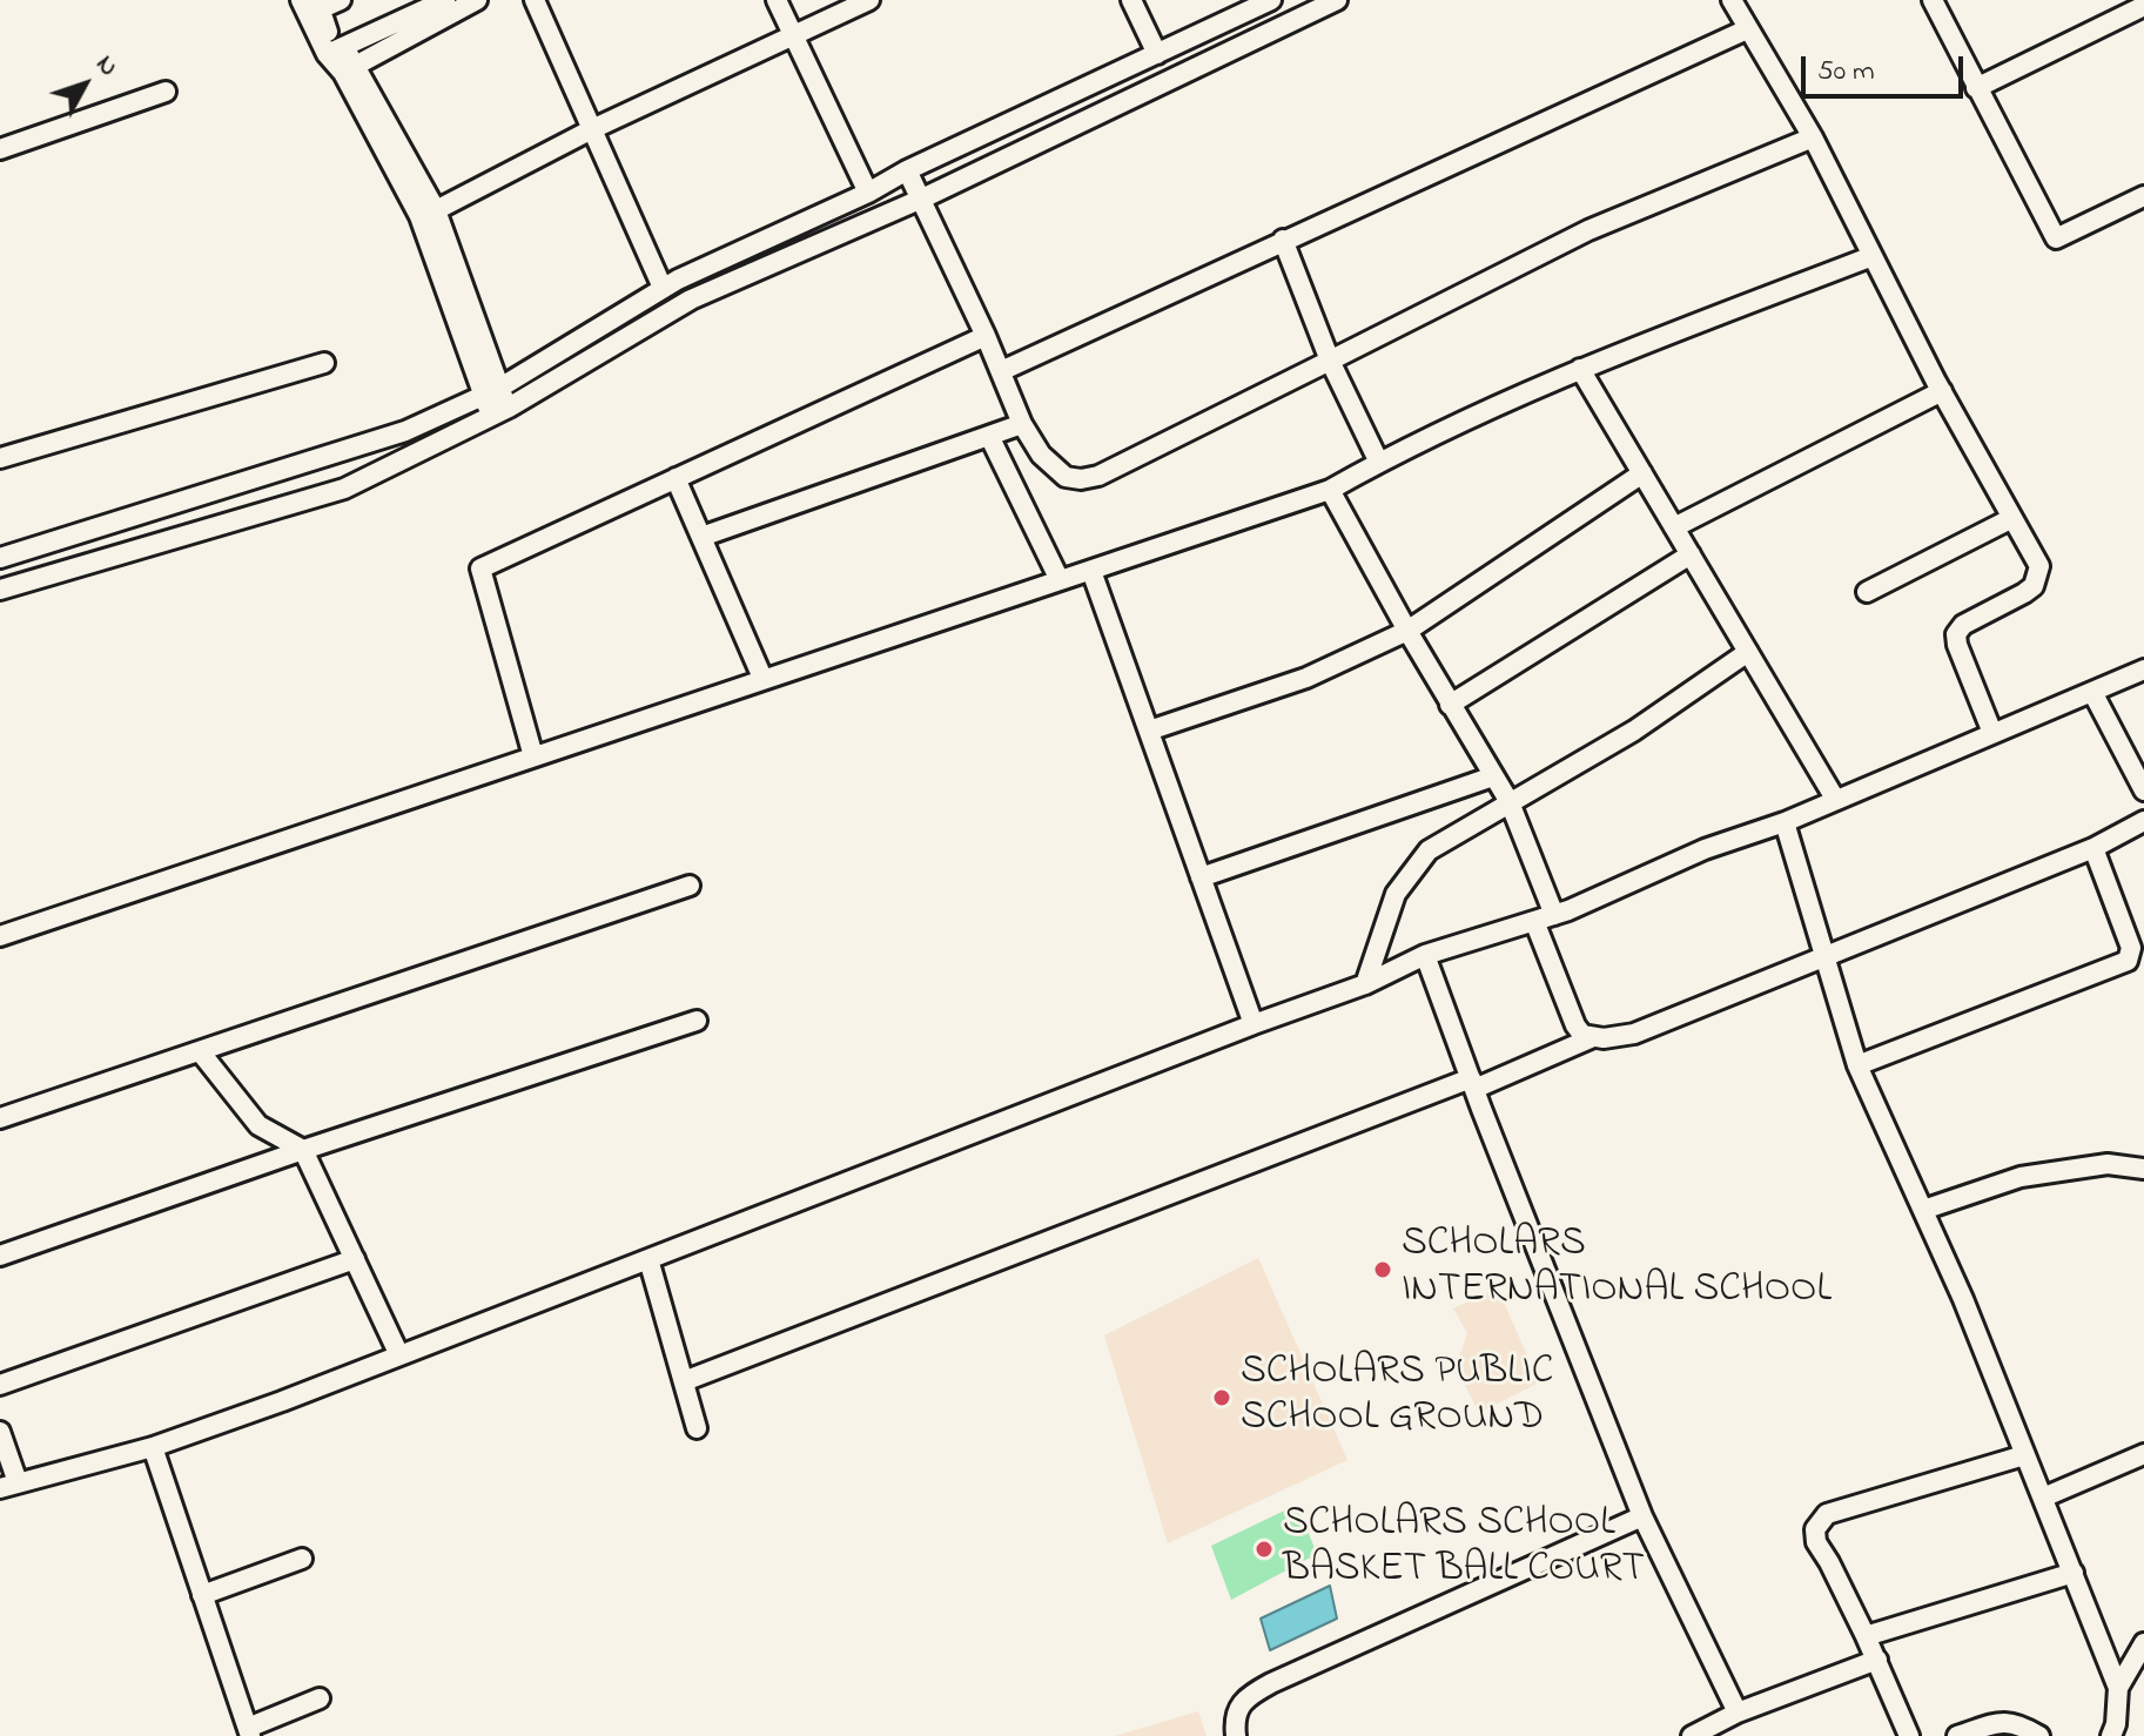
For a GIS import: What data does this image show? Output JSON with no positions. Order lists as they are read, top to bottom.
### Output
{
  "places": ["SCHOLARS INTERNATIONAL SCHOOL", "SCHOLARS PUBLIC SCHOOL GROUND", "SCHOLARS SCHOOL BASKET BALL COURT"],
  "scale_bar": "50 m",
  "north": "top right"
}
